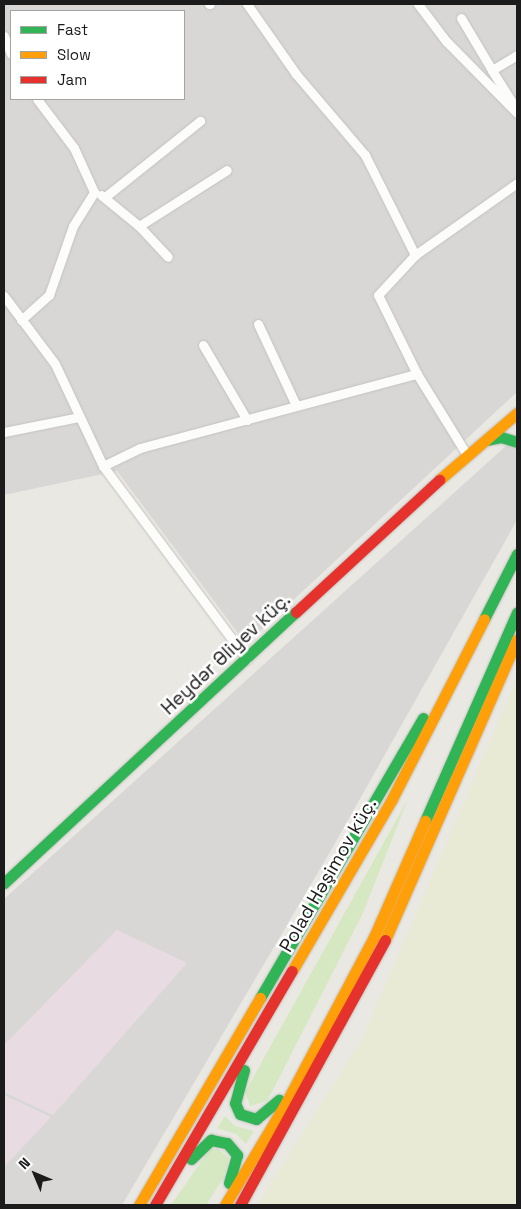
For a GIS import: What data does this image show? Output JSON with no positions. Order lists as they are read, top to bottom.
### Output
{
  "streets": {
    "main road": ["Heydər Əliyev küç.", "Polad Həşimov küç."]
  },
  "legend": ["Fast", "Slow", "Jam"],
  "north": "top left"
}
